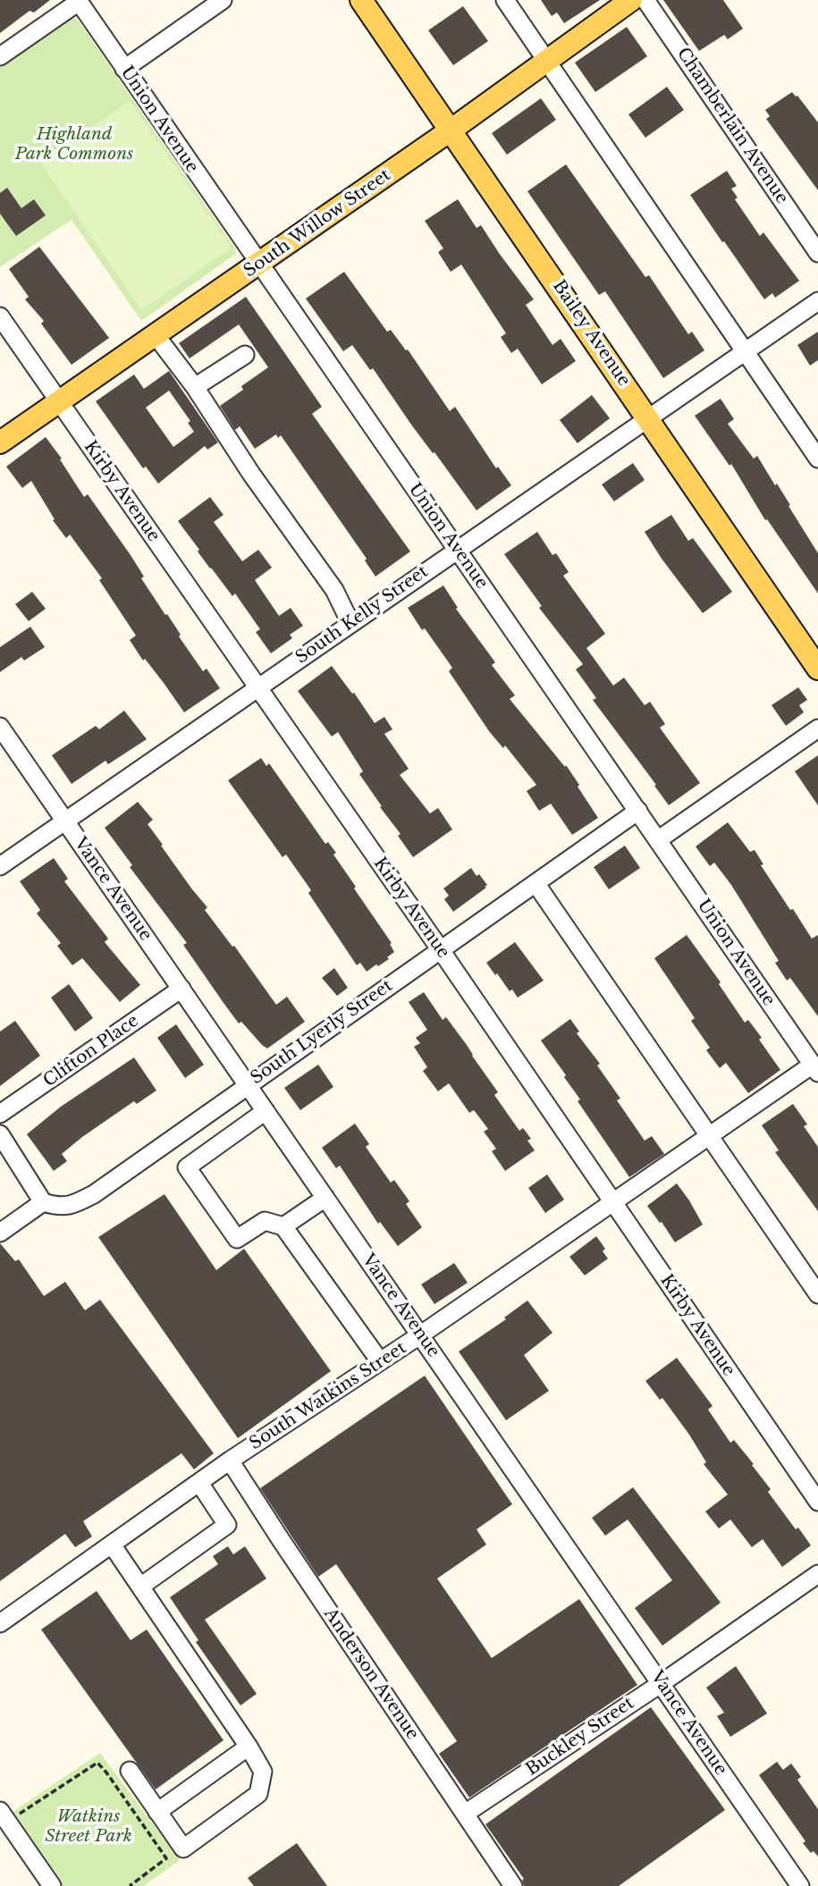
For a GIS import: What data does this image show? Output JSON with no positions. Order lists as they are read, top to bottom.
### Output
{
  "streets": {
    "main road": ["South Willow Street", "Bailey Avenue"],
    "street": [
      "Union Avenue",
      "Chamberlain Avenue",
      "Kirby Avenue",
      "South Kelly Street",
      "Vance Avenue",
      "South Lyerly Street",
      "Clifton Place",
      "South Watkins Street",
      "Anderson Avenue",
      "Buckley Street"
    ]
  },
  "crossings": [
    ["Union Avenue", "South Willow Street"],
    ["Union Avenue", "South Kelly Street"],
    ["Union Avenue", "South Lyerly Street"],
    ["Union Avenue", "South Watkins Street"],
    ["South Willow Street", "Bailey Avenue"],
    ["South Willow Street", "Kirby Avenue"],
    ["Bailey Avenue", "South Kelly Street"],
    ["Kirby Avenue", "South Kelly Street"],
    ["Kirby Avenue", "South Lyerly Street"],
    ["Kirby Avenue", "South Watkins Street"],
    ["South Kelly Street", "Vance Avenue"],
    ["Vance Avenue", "South Lyerly Street"],
    ["Vance Avenue", "Clifton Place"],
    ["Vance Avenue", "South Watkins Street"],
    ["Vance Avenue", "Buckley Street"],
    ["South Watkins Street", "Anderson Avenue"],
    ["Anderson Avenue", "Buckley Street"]
  ],
  "parks": ["Highland Park Commons", "Watkins Street Park"]
}
